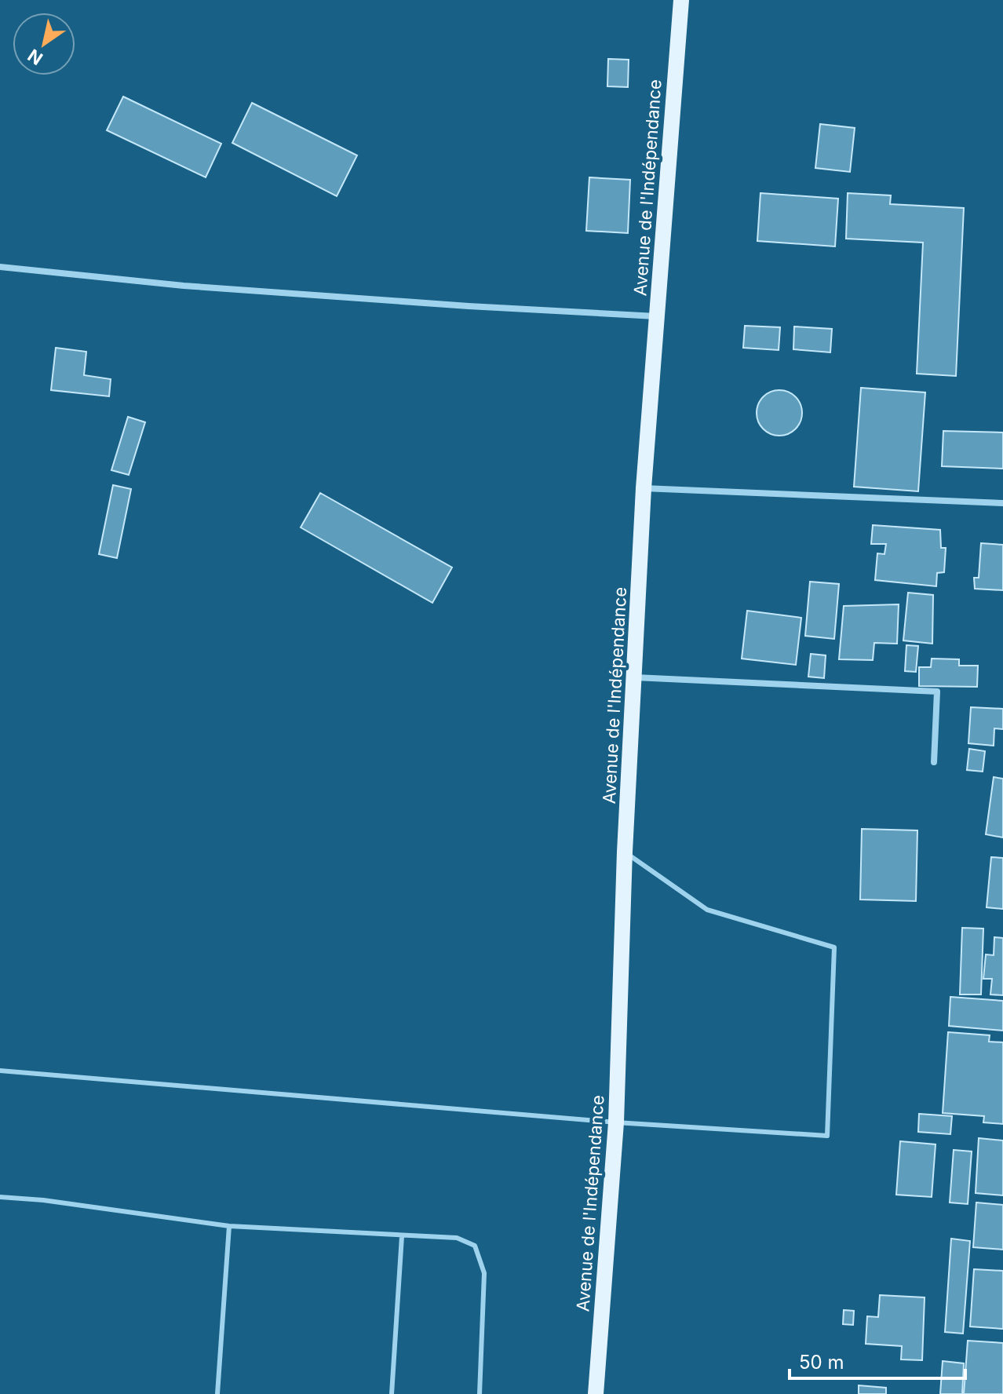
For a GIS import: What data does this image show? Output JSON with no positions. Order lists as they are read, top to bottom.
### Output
{
  "streets": {
    "main road": ["Avenue de l'Indépendance"]
  },
  "scale_bar": "50 m",
  "north": "bottom left"
}
